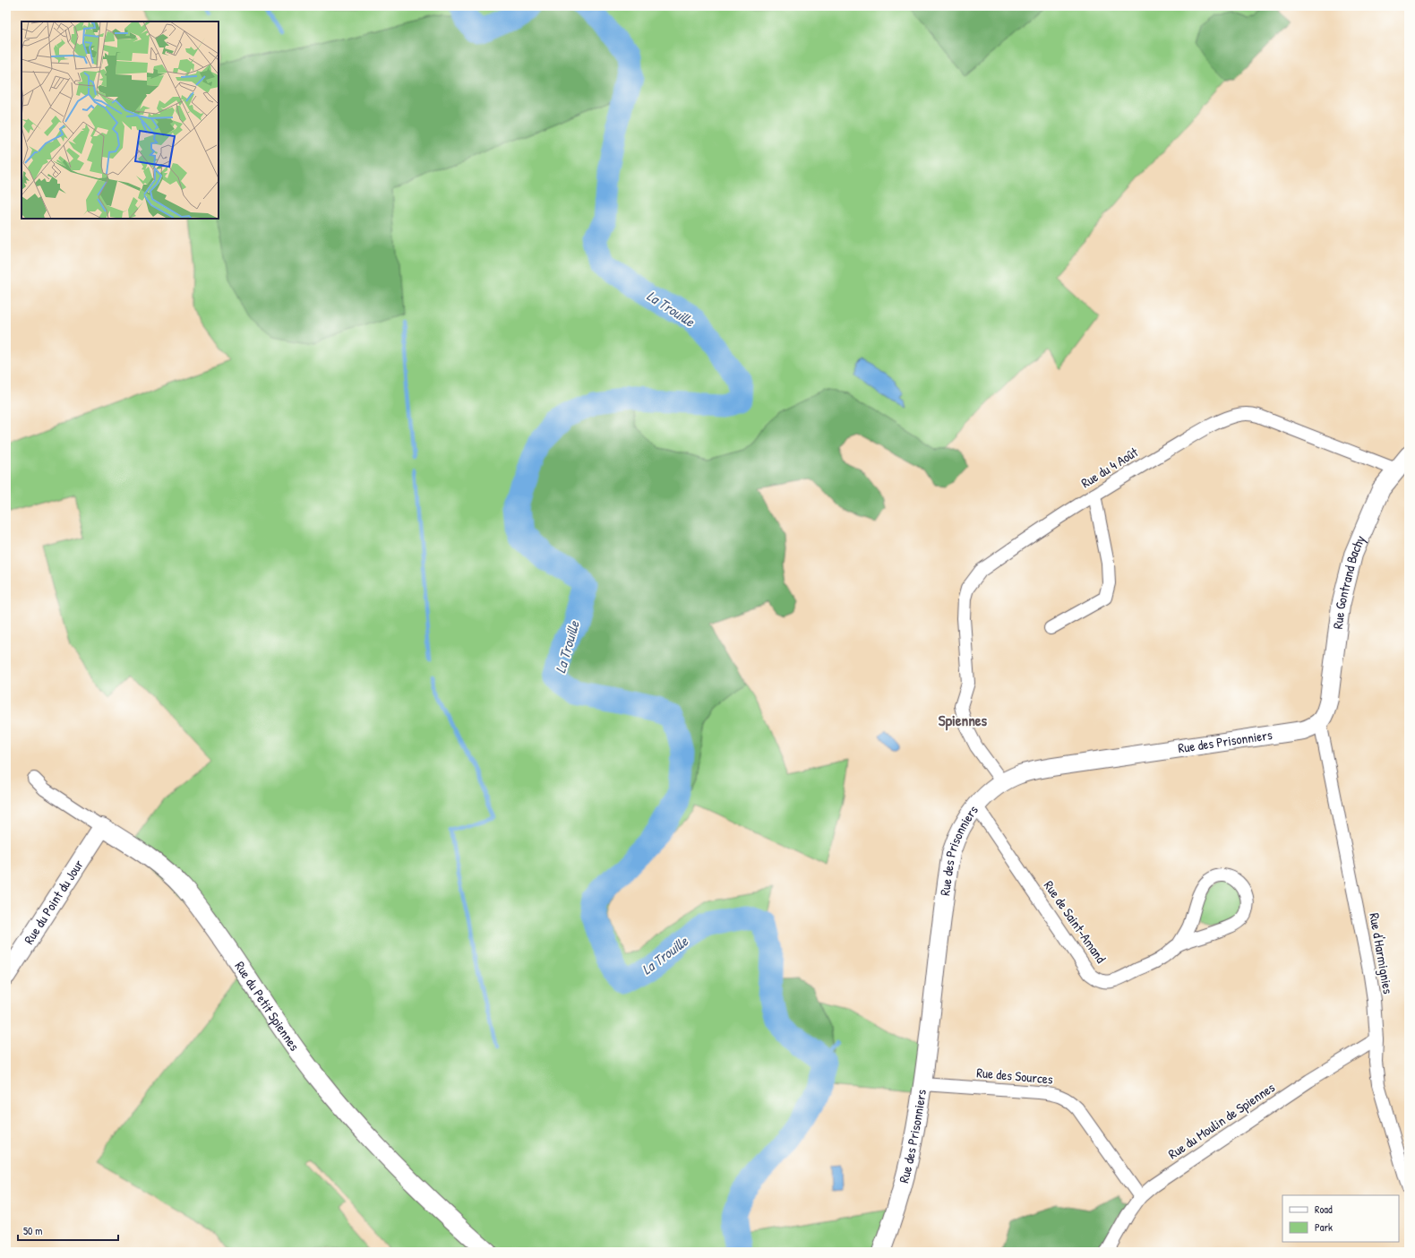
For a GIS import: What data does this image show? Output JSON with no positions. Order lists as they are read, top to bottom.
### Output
{
  "streets": {
    "street": [
      "Rue du 4 Août",
      "Rue Gontrand Bachy",
      "Rue des Prisonniers",
      "Rue du Point du Jour",
      "Rue de Saint-Amand",
      "Rue d'Harmignies",
      "Rue du Petit Spiennes",
      "Rue des Sources",
      "Rue du Moulin de Spiennes"
    ]
  },
  "crossings": [
    ["Rue du 4 Août", "Rue Gontrand Bachy"],
    ["Rue du 4 Août", "Rue des Prisonniers"],
    ["Rue Gontrand Bachy", "Rue des Prisonniers"],
    ["Rue Gontrand Bachy", "Rue d'Harmignies"],
    ["Rue des Prisonniers", "Rue de Saint-Amand"],
    ["Rue des Prisonniers", "Rue d'Harmignies"],
    ["Rue des Prisonniers", "Rue des Sources"],
    ["Rue du Point du Jour", "Rue du Petit Spiennes"],
    ["Rue d'Harmignies", "Rue du Moulin de Spiennes"],
    ["Rue des Sources", "Rue du Moulin de Spiennes"]
  ],
  "districts": ["Spiennes"],
  "water": ["La Trouille"],
  "legend": ["Road", "Park"],
  "scale_bar": "50 m"
}
